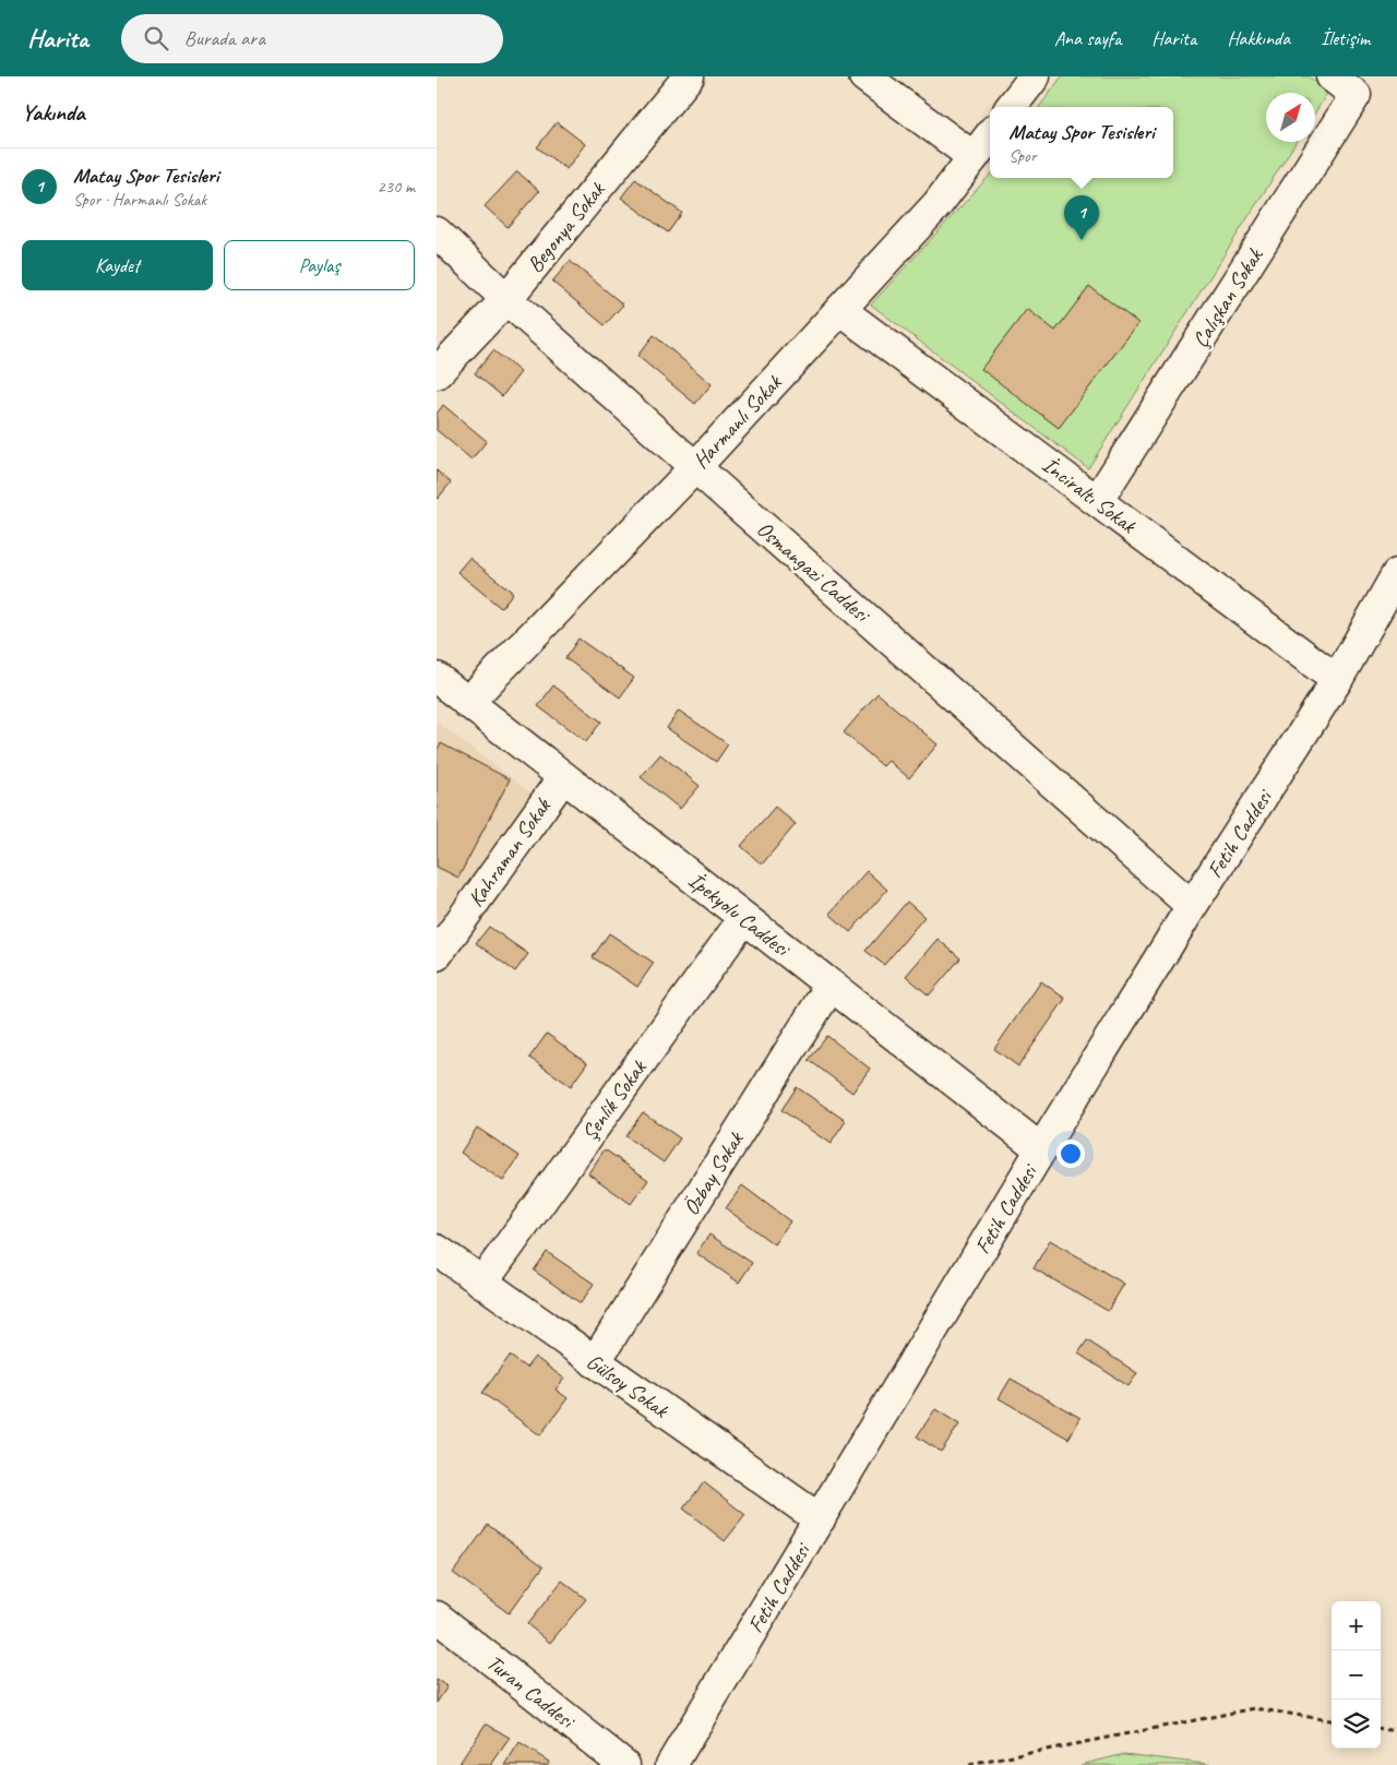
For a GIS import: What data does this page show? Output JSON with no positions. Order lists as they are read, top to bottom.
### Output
{
  "streets": {
    "street": [
      "Begonya Sokak",
      "Çalışkan Sokak",
      "Harmanlı Sokak",
      "İnciraltı Sokak",
      "Osmangazi Caddesi",
      "Fetih Caddesi",
      "Kahraman Sokak",
      "İpekyolu Caddesi",
      "Şenlik Sokak",
      "Özbay Sokak",
      "Gülsoy Sokak",
      "Turan Caddesi"
    ]
  },
  "crossings": [
    ["Begonya Sokak", "Osmangazi Caddesi"],
    ["Çalışkan Sokak", "İnciraltı Sokak"],
    ["Harmanlı Sokak", "İnciraltı Sokak"],
    ["Harmanlı Sokak", "Osmangazi Caddesi"],
    ["Harmanlı Sokak", "İpekyolu Caddesi"],
    ["İnciraltı Sokak", "Fetih Caddesi"],
    ["Osmangazi Caddesi", "Fetih Caddesi"],
    ["Fetih Caddesi", "İpekyolu Caddesi"],
    ["Fetih Caddesi", "Gülsoy Sokak"],
    ["Kahraman Sokak", "İpekyolu Caddesi"],
    ["İpekyolu Caddesi", "Şenlik Sokak"],
    ["İpekyolu Caddesi", "Özbay Sokak"],
    ["Şenlik Sokak", "Gülsoy Sokak"],
    ["Özbay Sokak", "Gülsoy Sokak"]
  ],
  "north": "top right",
  "page": {
    "header": "Harita",
    "search": "Burada ara",
    "nav": [
      "Ana sayfa",
      "Harita",
      "Hakkında",
      "İletişim"
    ],
    "heading": "Yakında",
    "popup": ["Matay Spor Tesisleri", "Spor"],
    "list": [
      {
        "mark": "1",
        "name": "Matay Spor Tesisleri",
        "note": "Spor · Harmanlı Sokak",
        "value": "230 m"
      }
    ],
    "pins": "1",
    "buttons": ["Kaydet", "Paylaş"],
    "map_buttons": ["+", "−"]
  }
}
